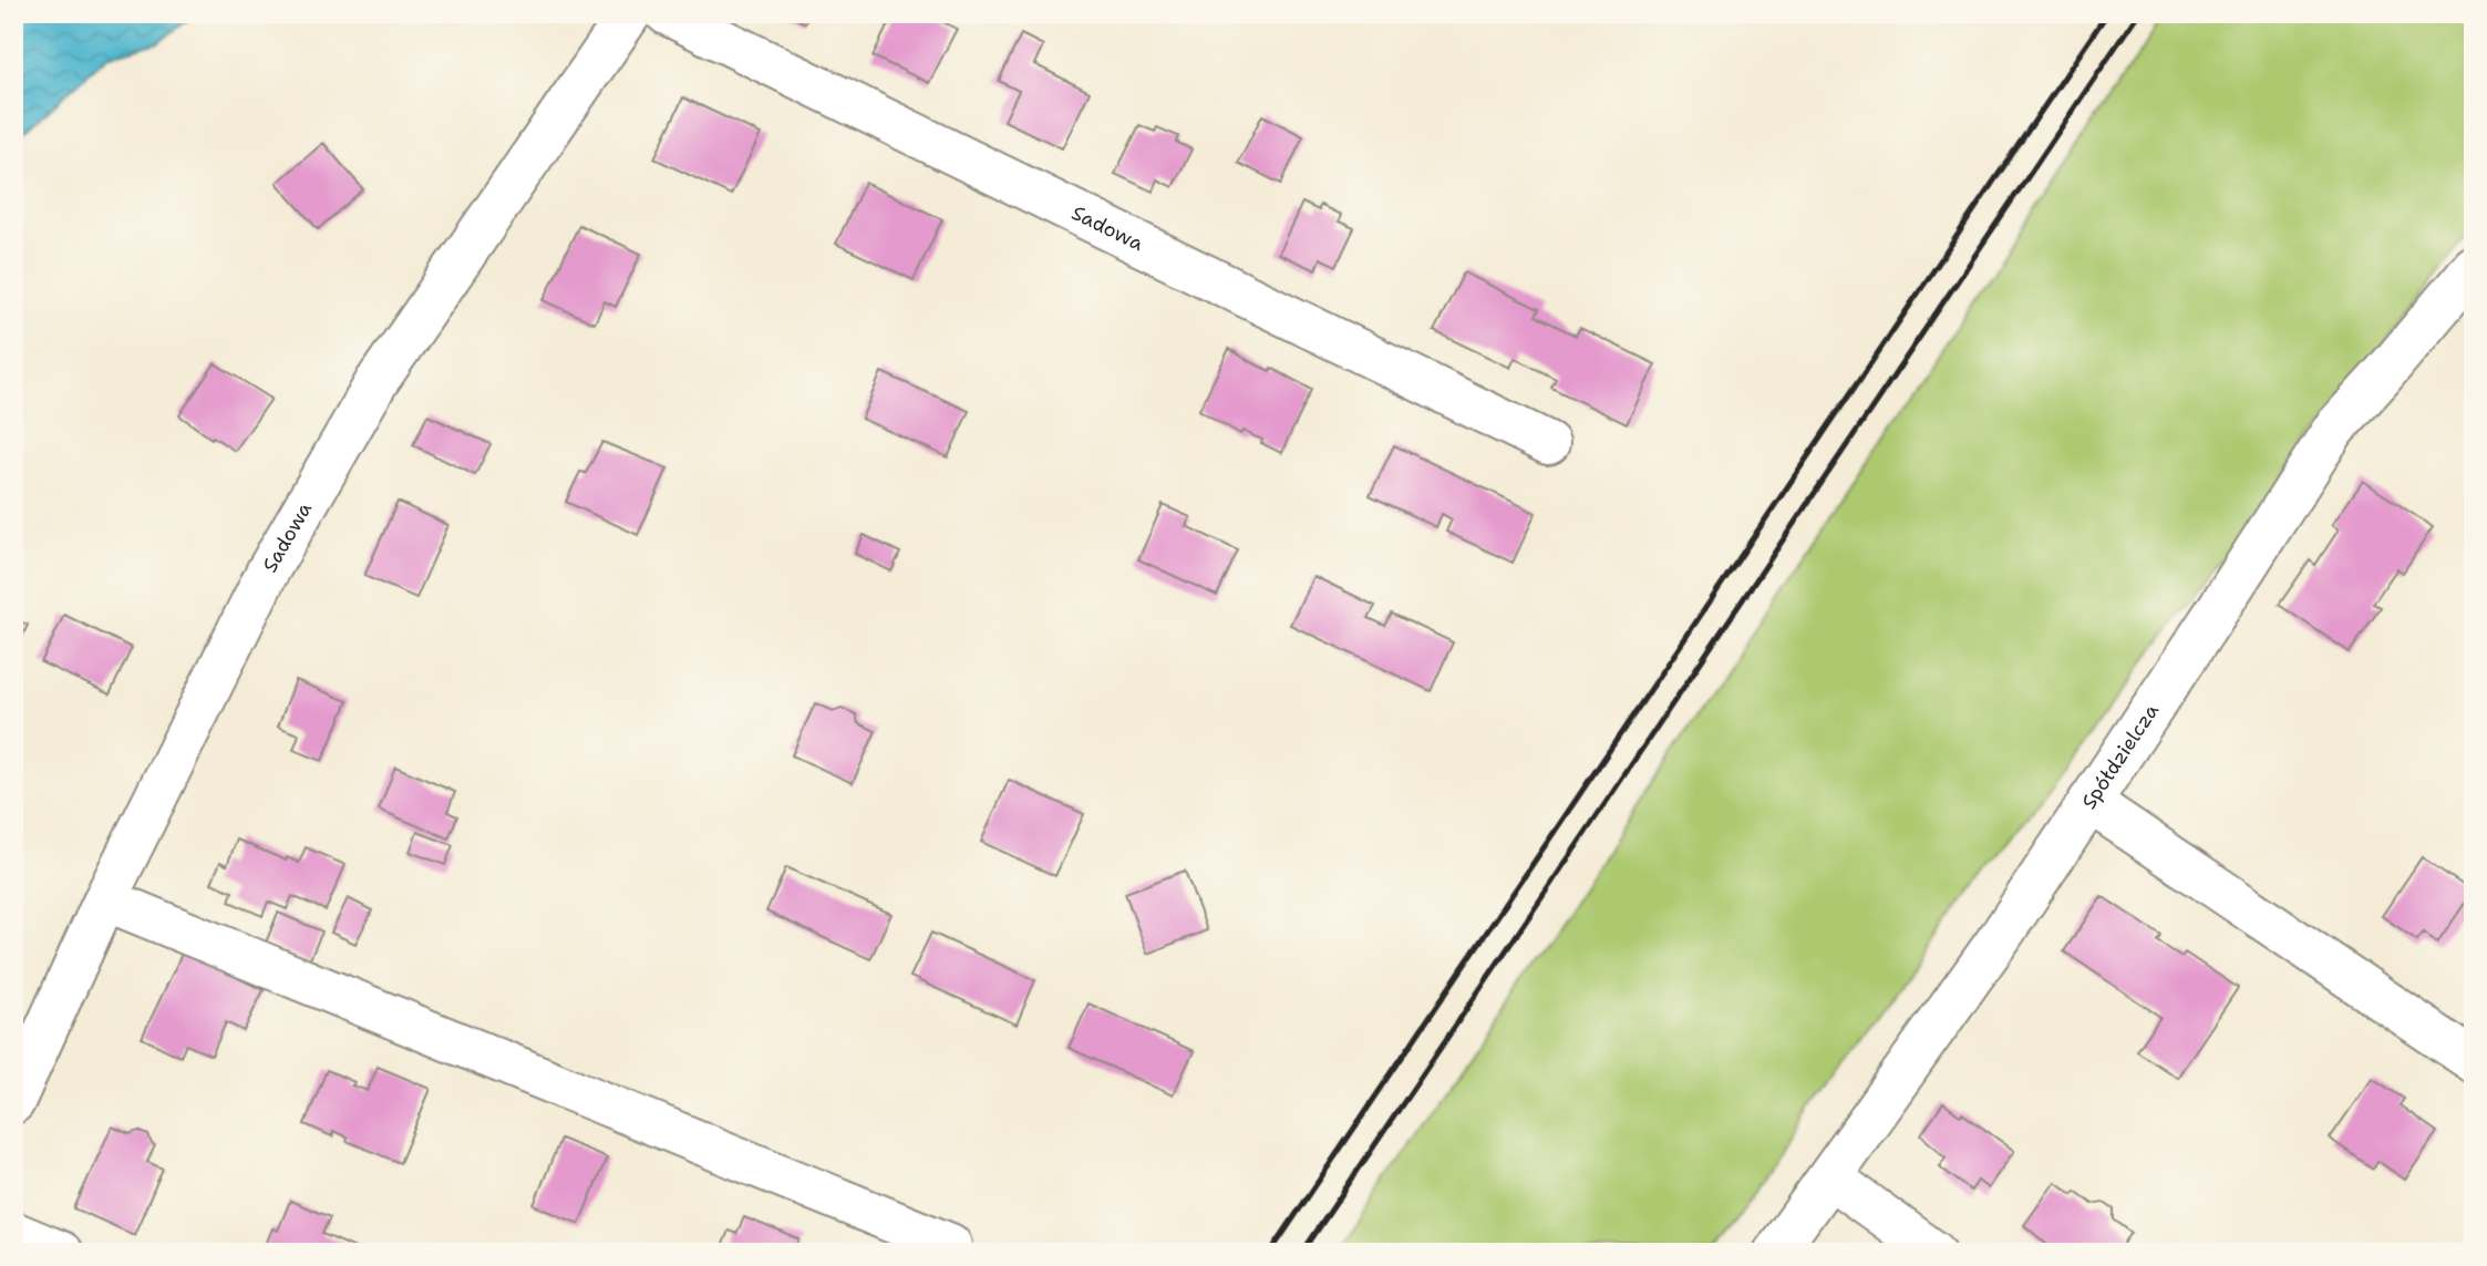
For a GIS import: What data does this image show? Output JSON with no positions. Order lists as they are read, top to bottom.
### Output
{
  "streets": {
    "street": ["Sadowa", "Spółdzielcza"]
  }
}
